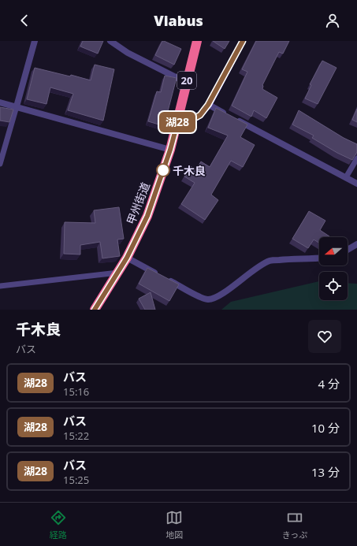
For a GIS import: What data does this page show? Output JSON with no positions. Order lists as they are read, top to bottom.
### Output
{
  "streets": {
    "highway": ["20", "甲州街道"]
  },
  "places": ["千木良"],
  "lines": ["bus line 湖28"],
  "north": "left",
  "page": {
    "header": "Viabus",
    "on_map": "湖28",
    "heading": ["千木良", "バス"],
    "list": [
      {
        "mark": "湖28",
        "name": "バス",
        "note": "15:16",
        "value": "4 分"
      },
      {
        "mark": "湖28",
        "name": "バス",
        "note": "15:22",
        "value": "10 分"
      },
      {
        "mark": "湖28",
        "name": "バス",
        "note": "15:25",
        "value": "13 分"
      }
    ],
    "tabs": ["経路", "地図", "きっぷ"]
  }
}
